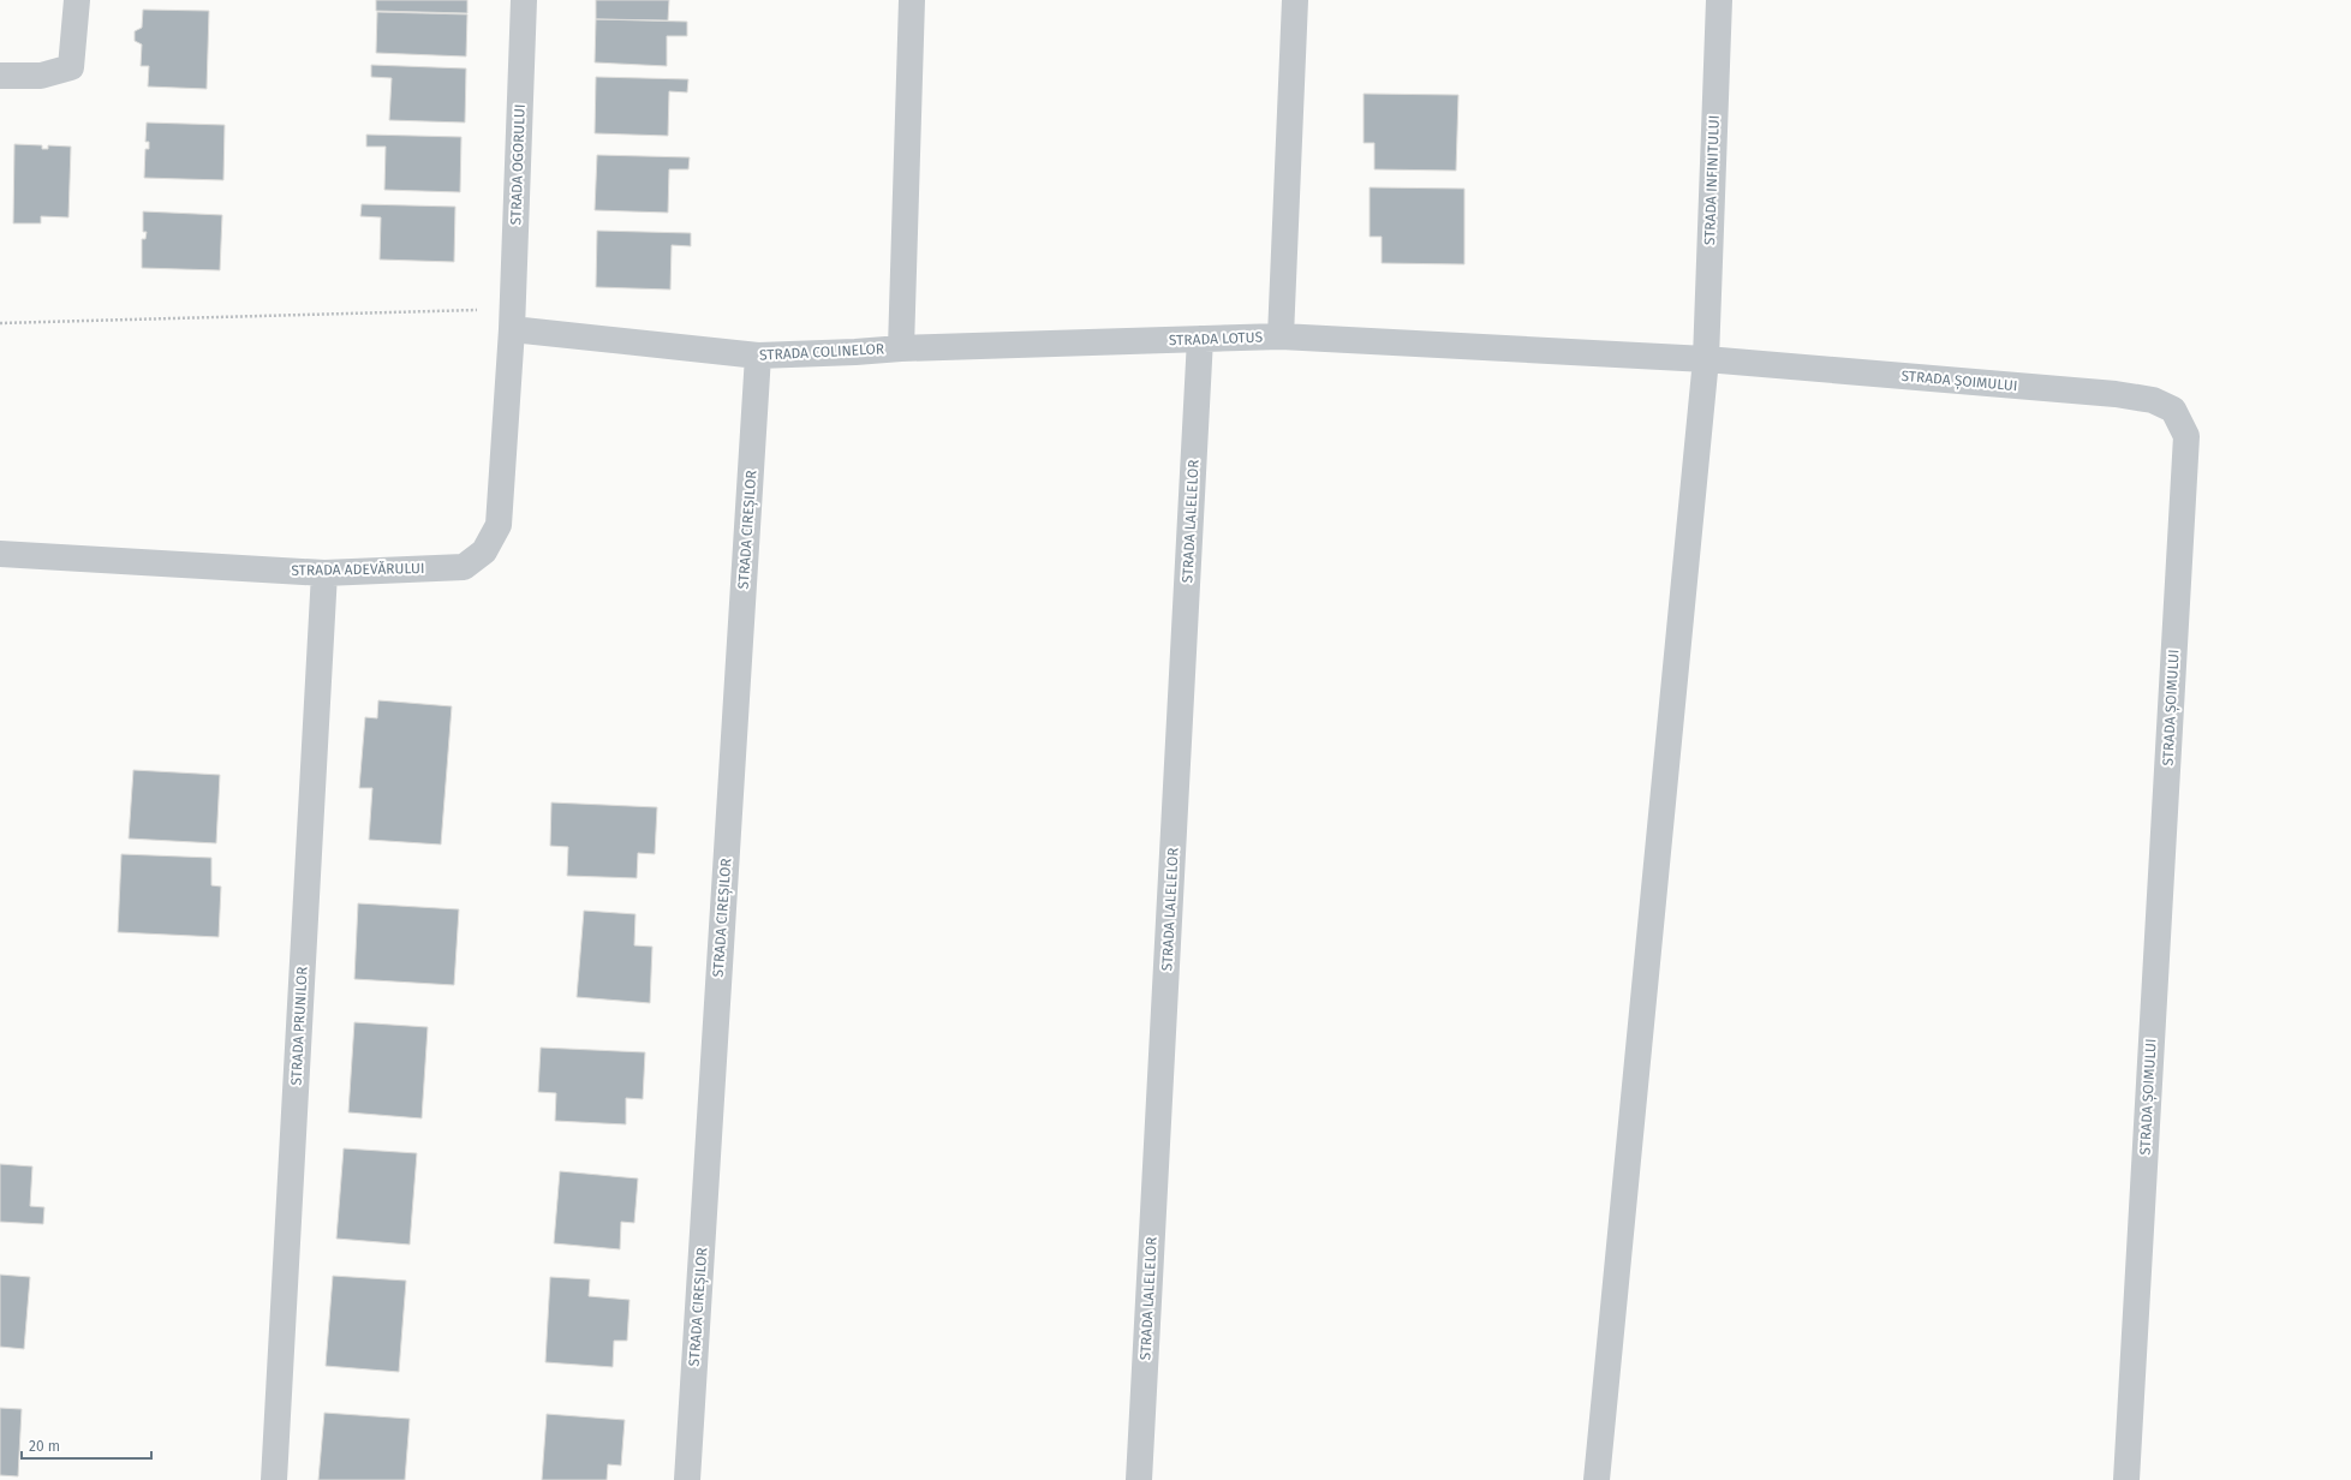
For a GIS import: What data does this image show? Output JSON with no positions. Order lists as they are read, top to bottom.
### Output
{
  "streets": {
    "street": [
      "STRADA OGORULUI",
      "STRADA INFINITULUI",
      "STRADA LOTUS",
      "STRADA COLINELOR",
      "STRADA ȘOIMULUI",
      "STRADA LALELELOR",
      "STRADA CIREȘILOR",
      "STRADA ADEVĂRULUI",
      "STRADA PRUNILOR"
    ]
  },
  "crossings": [
    ["STRADA OGORULUI", "STRADA COLINELOR"],
    ["STRADA OGORULUI", "STRADA ADEVĂRULUI"],
    ["STRADA INFINITULUI", "STRADA ȘOIMULUI"],
    ["STRADA LOTUS", "STRADA COLINELOR"],
    ["STRADA LOTUS", "STRADA ȘOIMULUI"],
    ["STRADA LOTUS", "STRADA LALELELOR"],
    ["STRADA COLINELOR", "STRADA CIREȘILOR"],
    ["STRADA COLINELOR", "STRADA ADEVĂRULUI"],
    ["STRADA ADEVĂRULUI", "STRADA PRUNILOR"]
  ],
  "scale_bar": "20 m"
}
